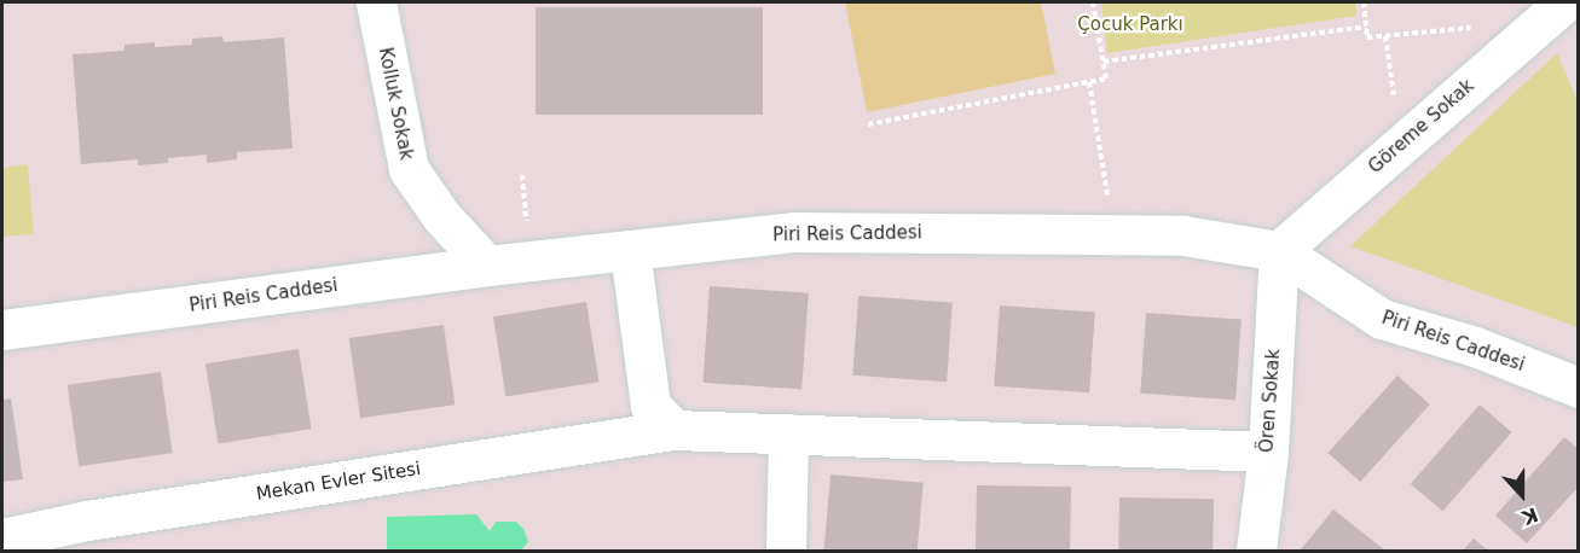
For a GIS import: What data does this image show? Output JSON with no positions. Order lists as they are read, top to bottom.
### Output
{
  "streets": {
    "street": [
      "Kolluk Sokak",
      "Göreme Sokak",
      "Piri Reis Caddesi",
      "Ören Sokak",
      "Mekan Evler Sitesi"
    ]
  },
  "crossings": [
    ["Kolluk Sokak", "Piri Reis Caddesi"],
    ["Göreme Sokak", "Piri Reis Caddesi"],
    ["Göreme Sokak", "Ören Sokak"],
    ["Piri Reis Caddesi", "Ören Sokak"],
    ["Ören Sokak", "Mekan Evler Sitesi"]
  ],
  "parks": ["Çocuk Parkı"],
  "north": "bottom"
}
